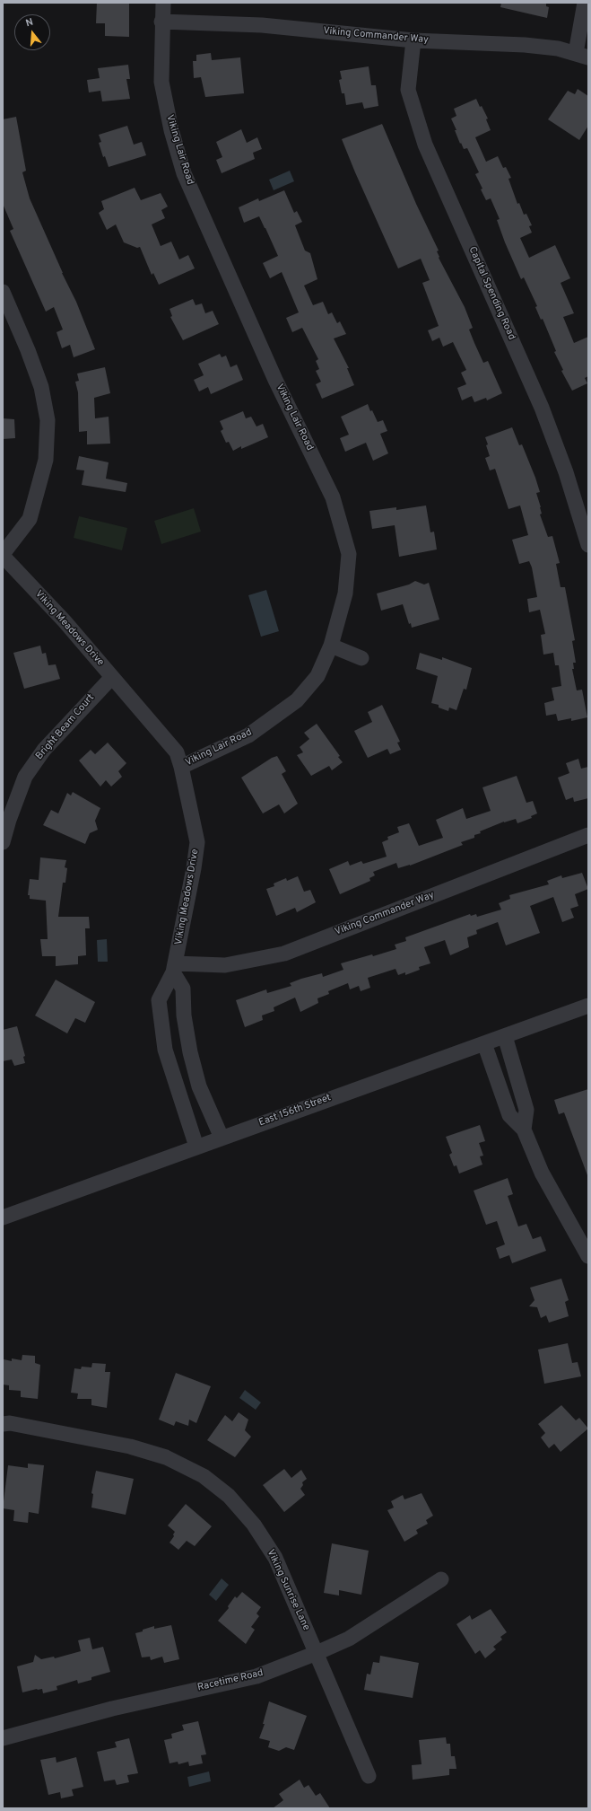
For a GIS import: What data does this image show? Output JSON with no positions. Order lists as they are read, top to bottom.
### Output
{
  "streets": {
    "street": [
      "Viking Commander Way",
      "Viking Lair Road",
      "Capital Spending Road",
      "Viking Meadows Drive",
      "Bright Beam Court",
      "East 156th Street",
      "Viking Sunrise Lane",
      "Racetime Road"
    ]
  },
  "crossings": [
    ["Viking Commander Way", "Viking Lair Road"],
    ["Viking Commander Way", "Capital Spending Road"],
    ["Viking Commander Way", "Viking Meadows Drive"],
    ["Viking Lair Road", "Viking Meadows Drive"],
    ["Viking Meadows Drive", "Bright Beam Court"],
    ["Viking Meadows Drive", "East 156th Street"],
    ["Viking Sunrise Lane", "Racetime Road"]
  ],
  "north": "top"
}
